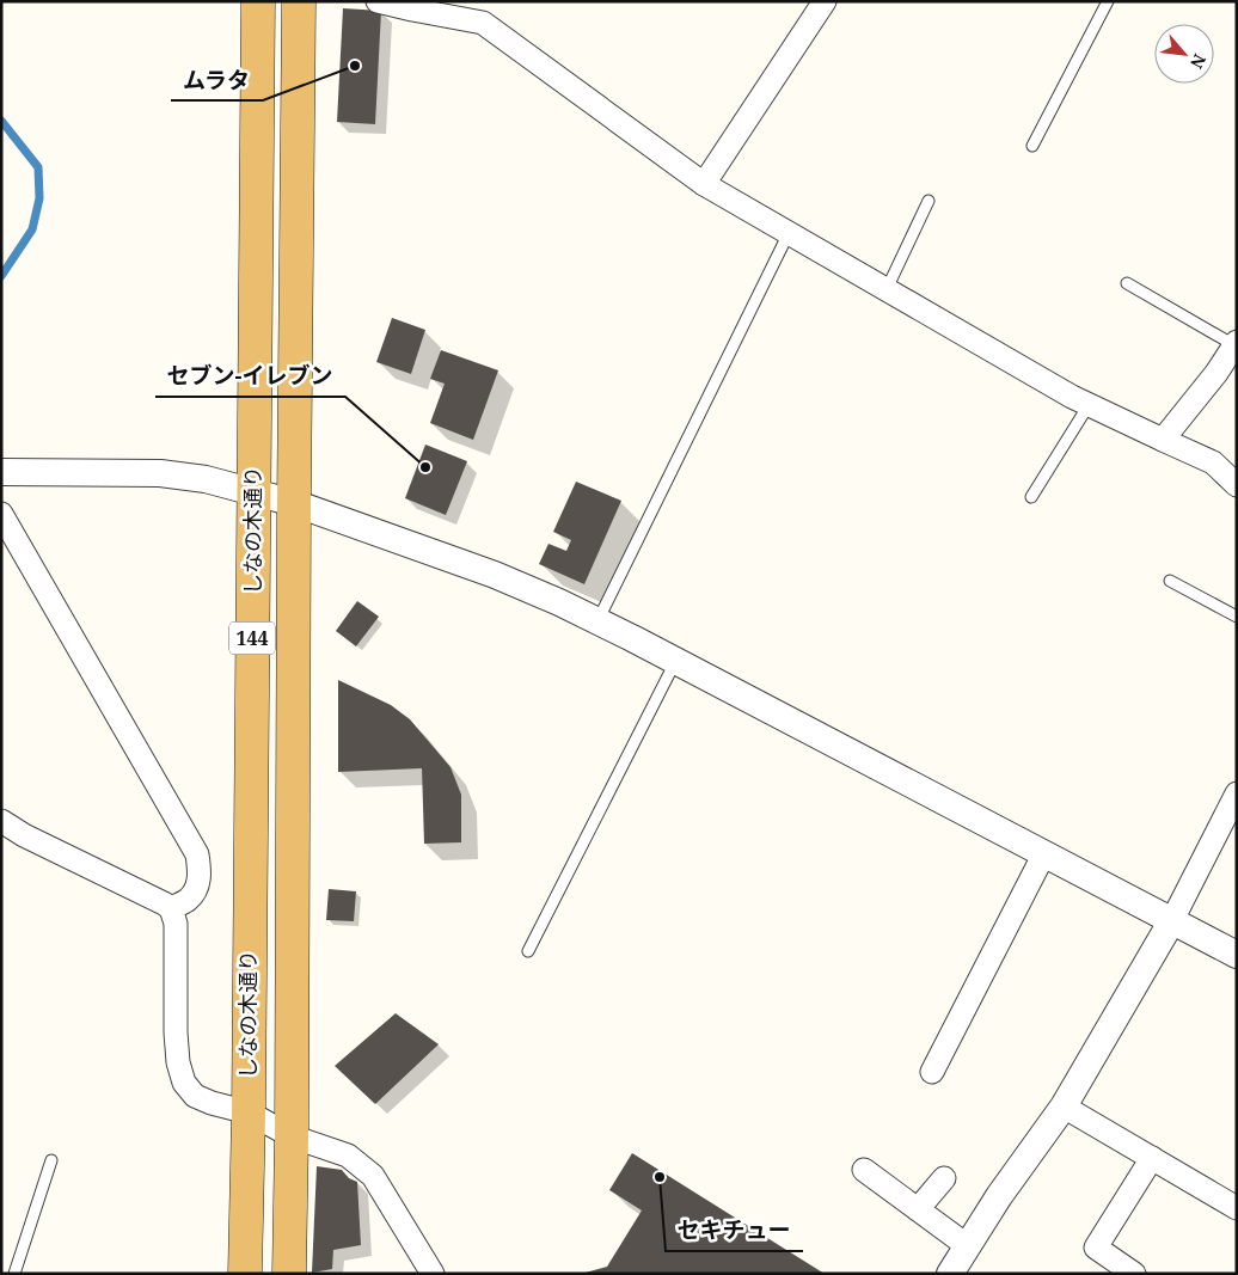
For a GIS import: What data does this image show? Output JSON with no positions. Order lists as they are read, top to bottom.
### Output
{
  "streets": {
    "highway": ["しなの木通り", "144"]
  },
  "places": ["ムラタ", "セブン-イレブン", "セキチュー"],
  "north": "bottom right"
}
